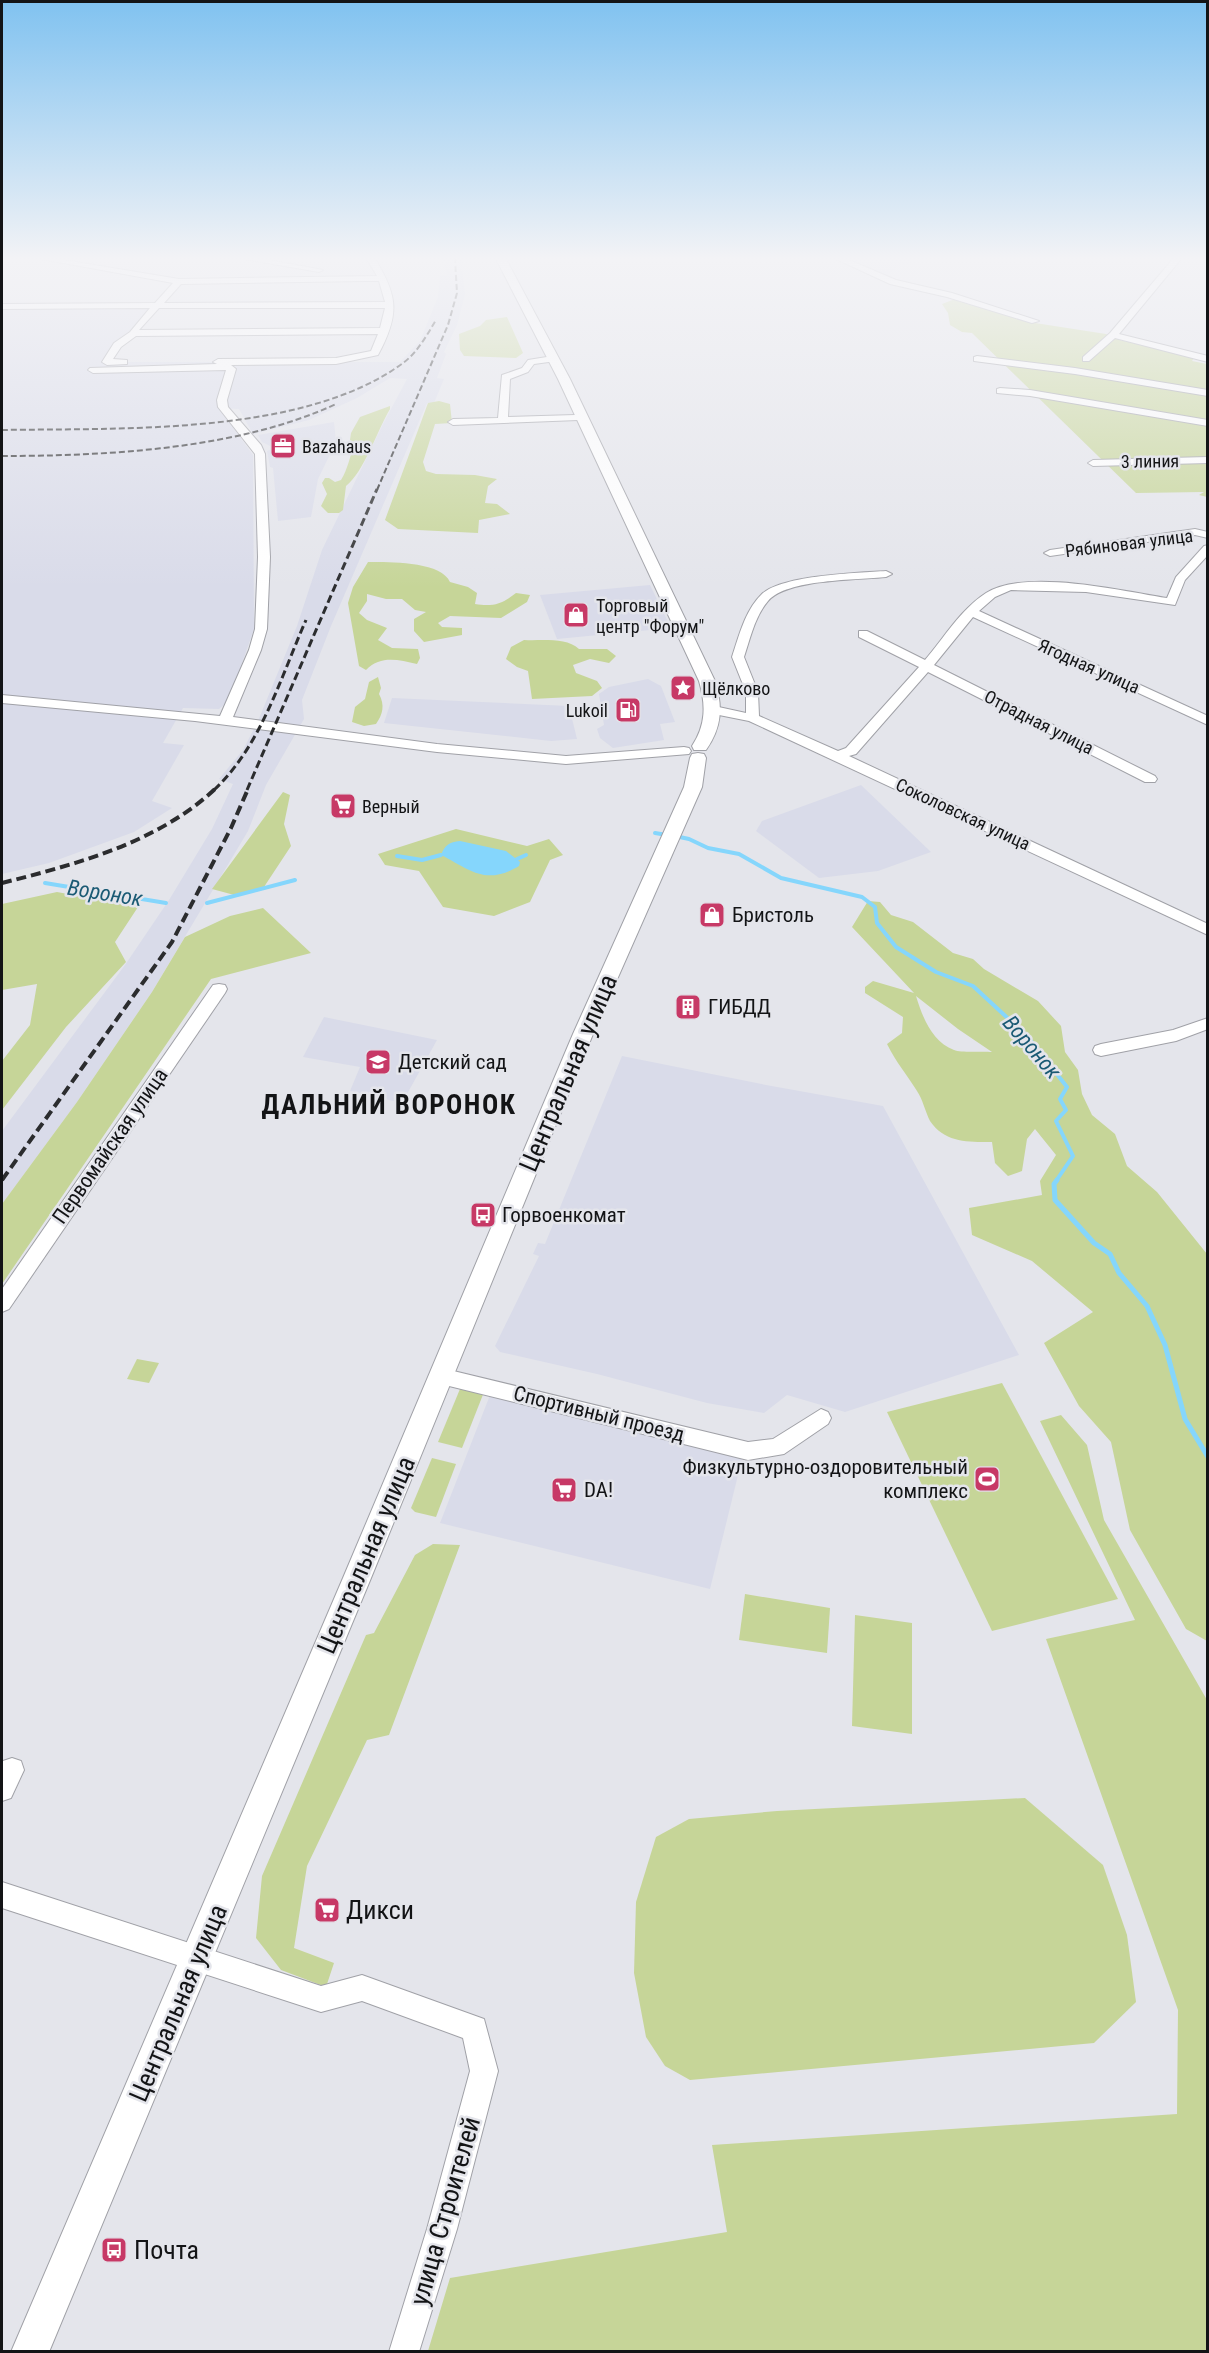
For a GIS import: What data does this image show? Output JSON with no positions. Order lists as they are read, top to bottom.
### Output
{
  "streets": {
    "main road": ["Центральная улица"],
    "street": [
      "3 линия",
      "Рябиновая улица",
      "Ягодная улица",
      "Отрадная улица",
      "Соколовская улица",
      "Первомайская улица",
      "Спортивный проезд",
      "улица Строителей"
    ]
  },
  "crossings": [
    ["Соколовская улица", "Центральная улица"],
    ["Центральная улица", "Спортивный проезд"],
    ["Центральная улица", "улица Строителей"]
  ],
  "districts": ["ДАЛЬНИЙ ВОРОНОК"],
  "water": ["Воронок"],
  "places": {
    "office": ["Bazahaus"],
    "shop": ["Торговый центр \"Форум\"", "Бристоль"],
    "place": ["Щёлково"],
    "fuel station": ["Lukoil"],
    "supermarket": ["Верный", "DA!", "Дикси"],
    "building": ["ГИБДД"],
    "school or university": ["Детский сад"],
    "bus stop": ["Горвоенкомат", "Почта"],
    "sports": ["Физкультурно-оздоровительный комплекс"]
  }
}
